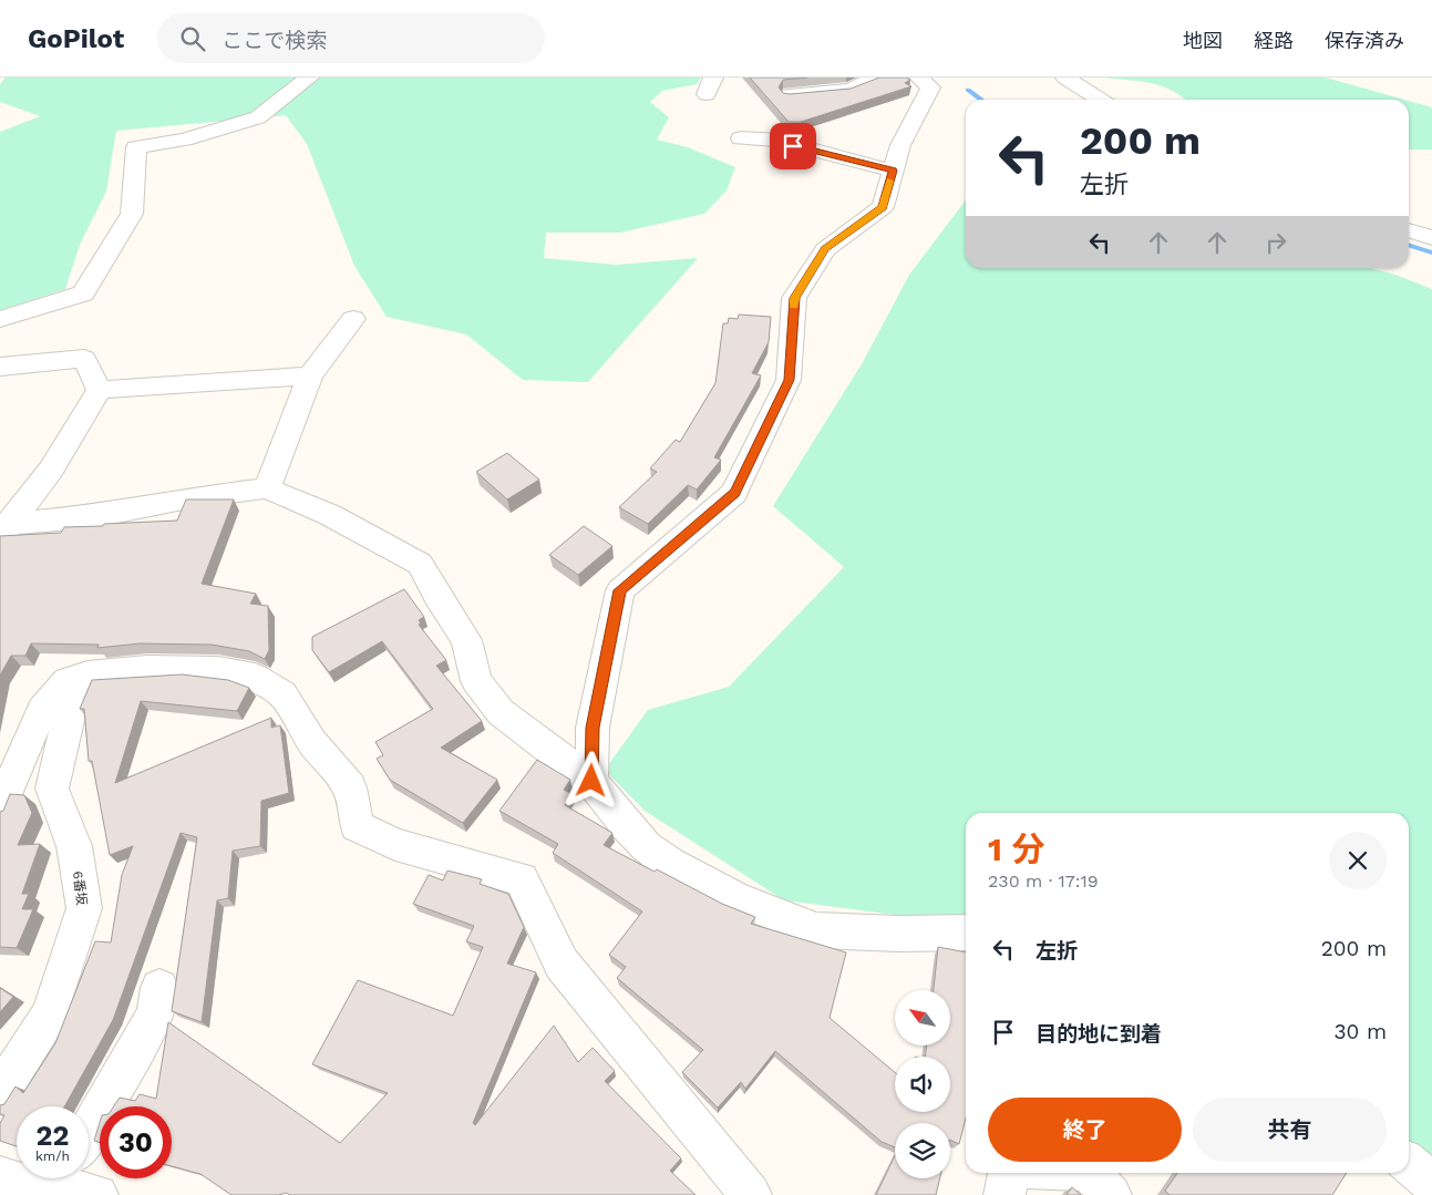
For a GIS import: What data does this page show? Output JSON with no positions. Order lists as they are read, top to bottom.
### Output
{
  "streets": {
    "street": ["6番坂"]
  },
  "north": "top left",
  "page": {
    "header": "GoPilot",
    "search": "ここで検索",
    "nav": ["地図", "経路", "保存済み"],
    "turn": ["200 m", "左折"],
    "heading": ["1 分", "230 m · 17:19"],
    "list": [
      {
        "name": "左折",
        "value": "200 m"
      },
      {
        "name": "目的地に到着",
        "value": "30 m"
      }
    ],
    "buttons": ["終了", "共有"],
    "speed": "22 km/h",
    "limit": "30"
  }
}
